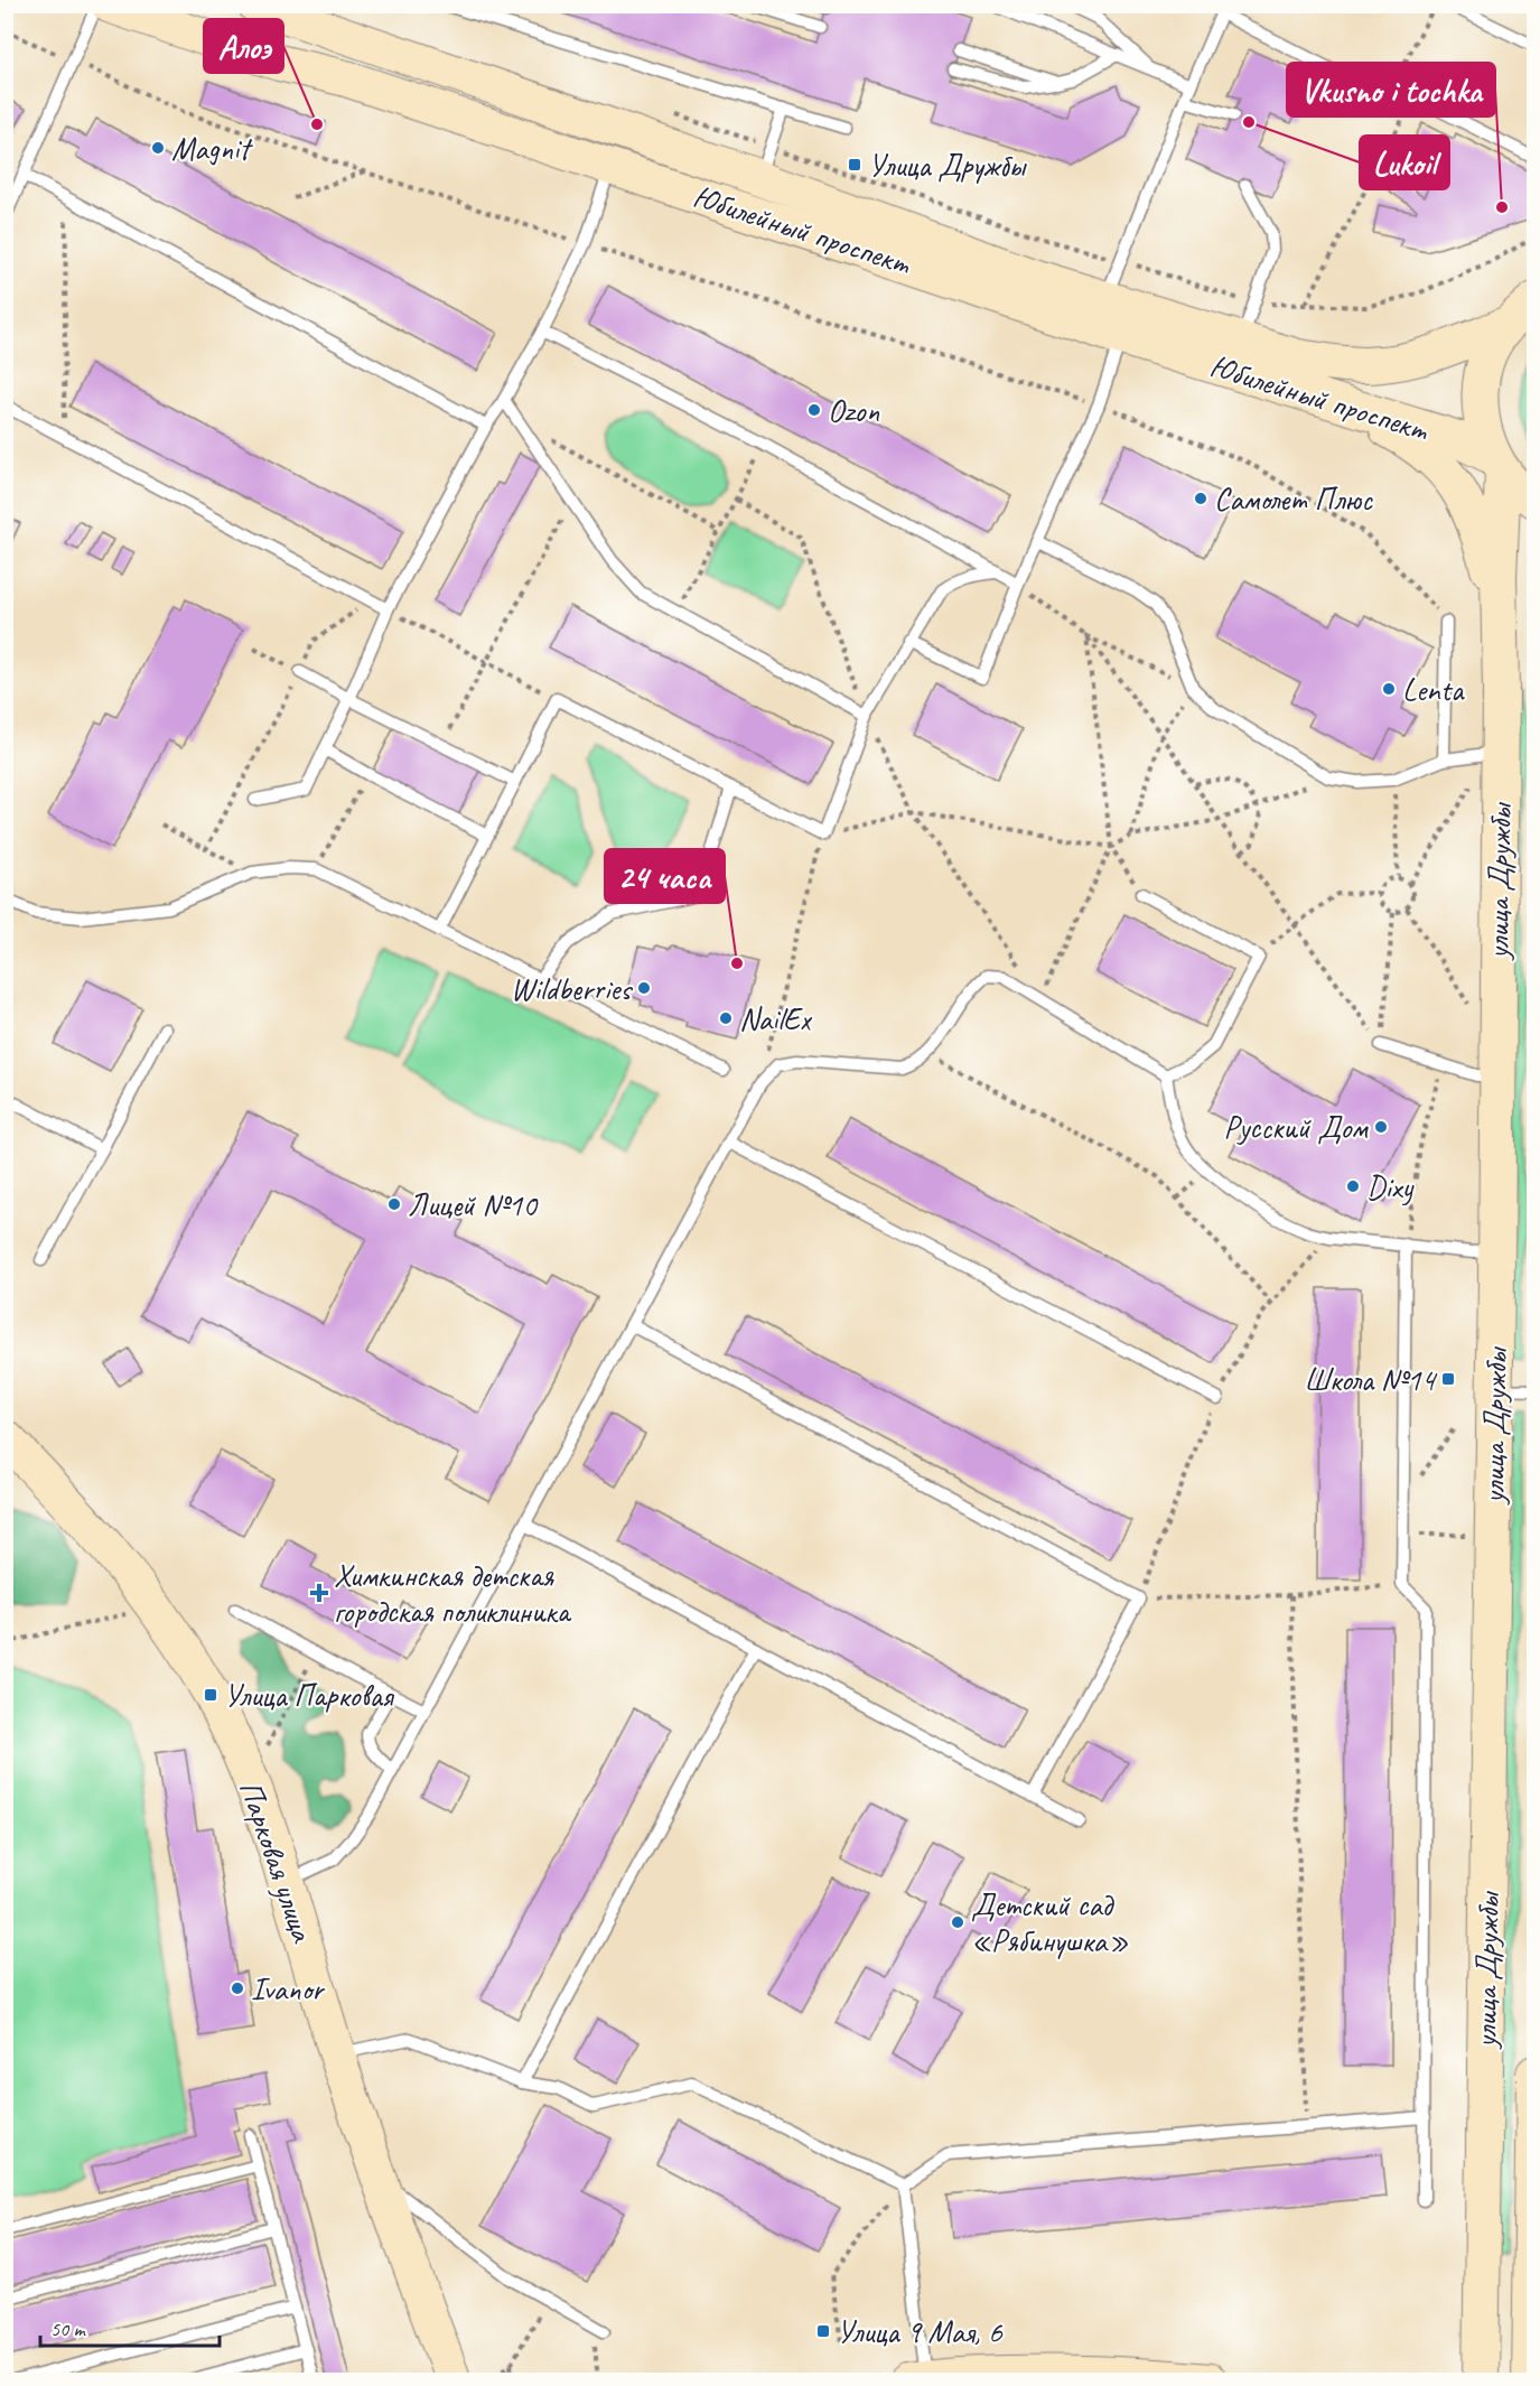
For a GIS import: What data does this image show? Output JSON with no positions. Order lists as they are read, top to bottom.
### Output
{
  "streets": {
    "main road": ["Юбилейный проспект", "улица Дружбы", "Парковая улица"]
  },
  "crossings": [
    ["Юбилейный проспект", "улица Дружбы"]
  ],
  "places": {
    "other": [
      "Lukoil",
      "Алоэ",
      "Magnit",
      "Vkusno i tochka",
      "Ozon",
      "Самолет Плюс",
      "Lenta",
      "24 часа",
      "Wildberries",
      "NailEx",
      "Русский Дом",
      "Dixy",
      "Лицей №10",
      "Детский сад «Рябинушка»",
      "Ivanor"
    ],
    "transit": [
      "Улица Дружбы",
      "Школа №14",
      "Улица Парковая",
      "Улица 9 Мая, 6"
    ],
    "health": ["Химкинская детская городская поликлиника"]
  },
  "scale_bar": "50 m"
}
